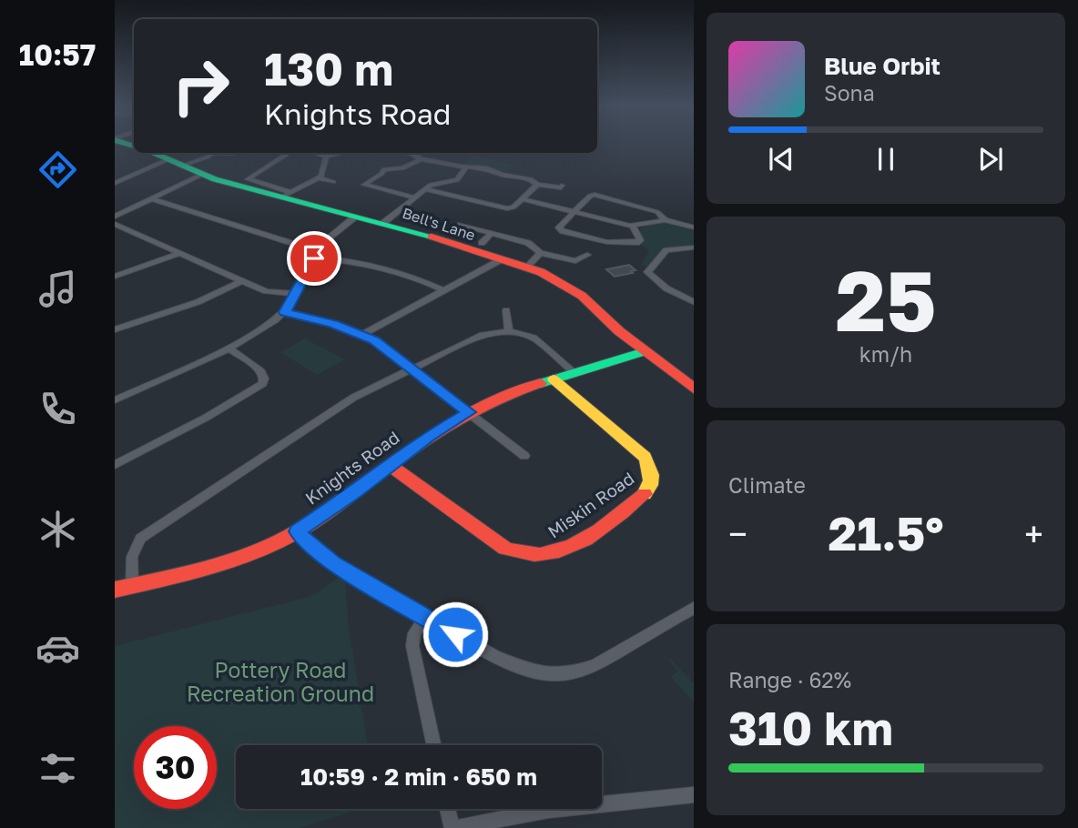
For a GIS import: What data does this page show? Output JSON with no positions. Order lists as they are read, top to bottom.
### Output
{
  "streets": {
    "street": ["Bell's Lane", "Knights Road", "Miskin Road"]
  },
  "crossings": [
    ["Bell's Lane", "Knights Road"],
    ["Knights Road", "Miskin Road"]
  ],
  "parks": ["Pottery Road Recreation Ground"],
  "page": {
    "tabs": "10:57",
    "turn": ["130 m", "Knights Road"],
    "song": ["Blue Orbit", "Sona"],
    "tile": [
      ["25", "km/h"],
      "Climate",
      ["Range · 62%", "310 km"]
    ],
    "heat": ["−", "21.5°", "+"],
    "limit": "30",
    "trip": "10:59 · 2 min · 650 m"
  }
}
